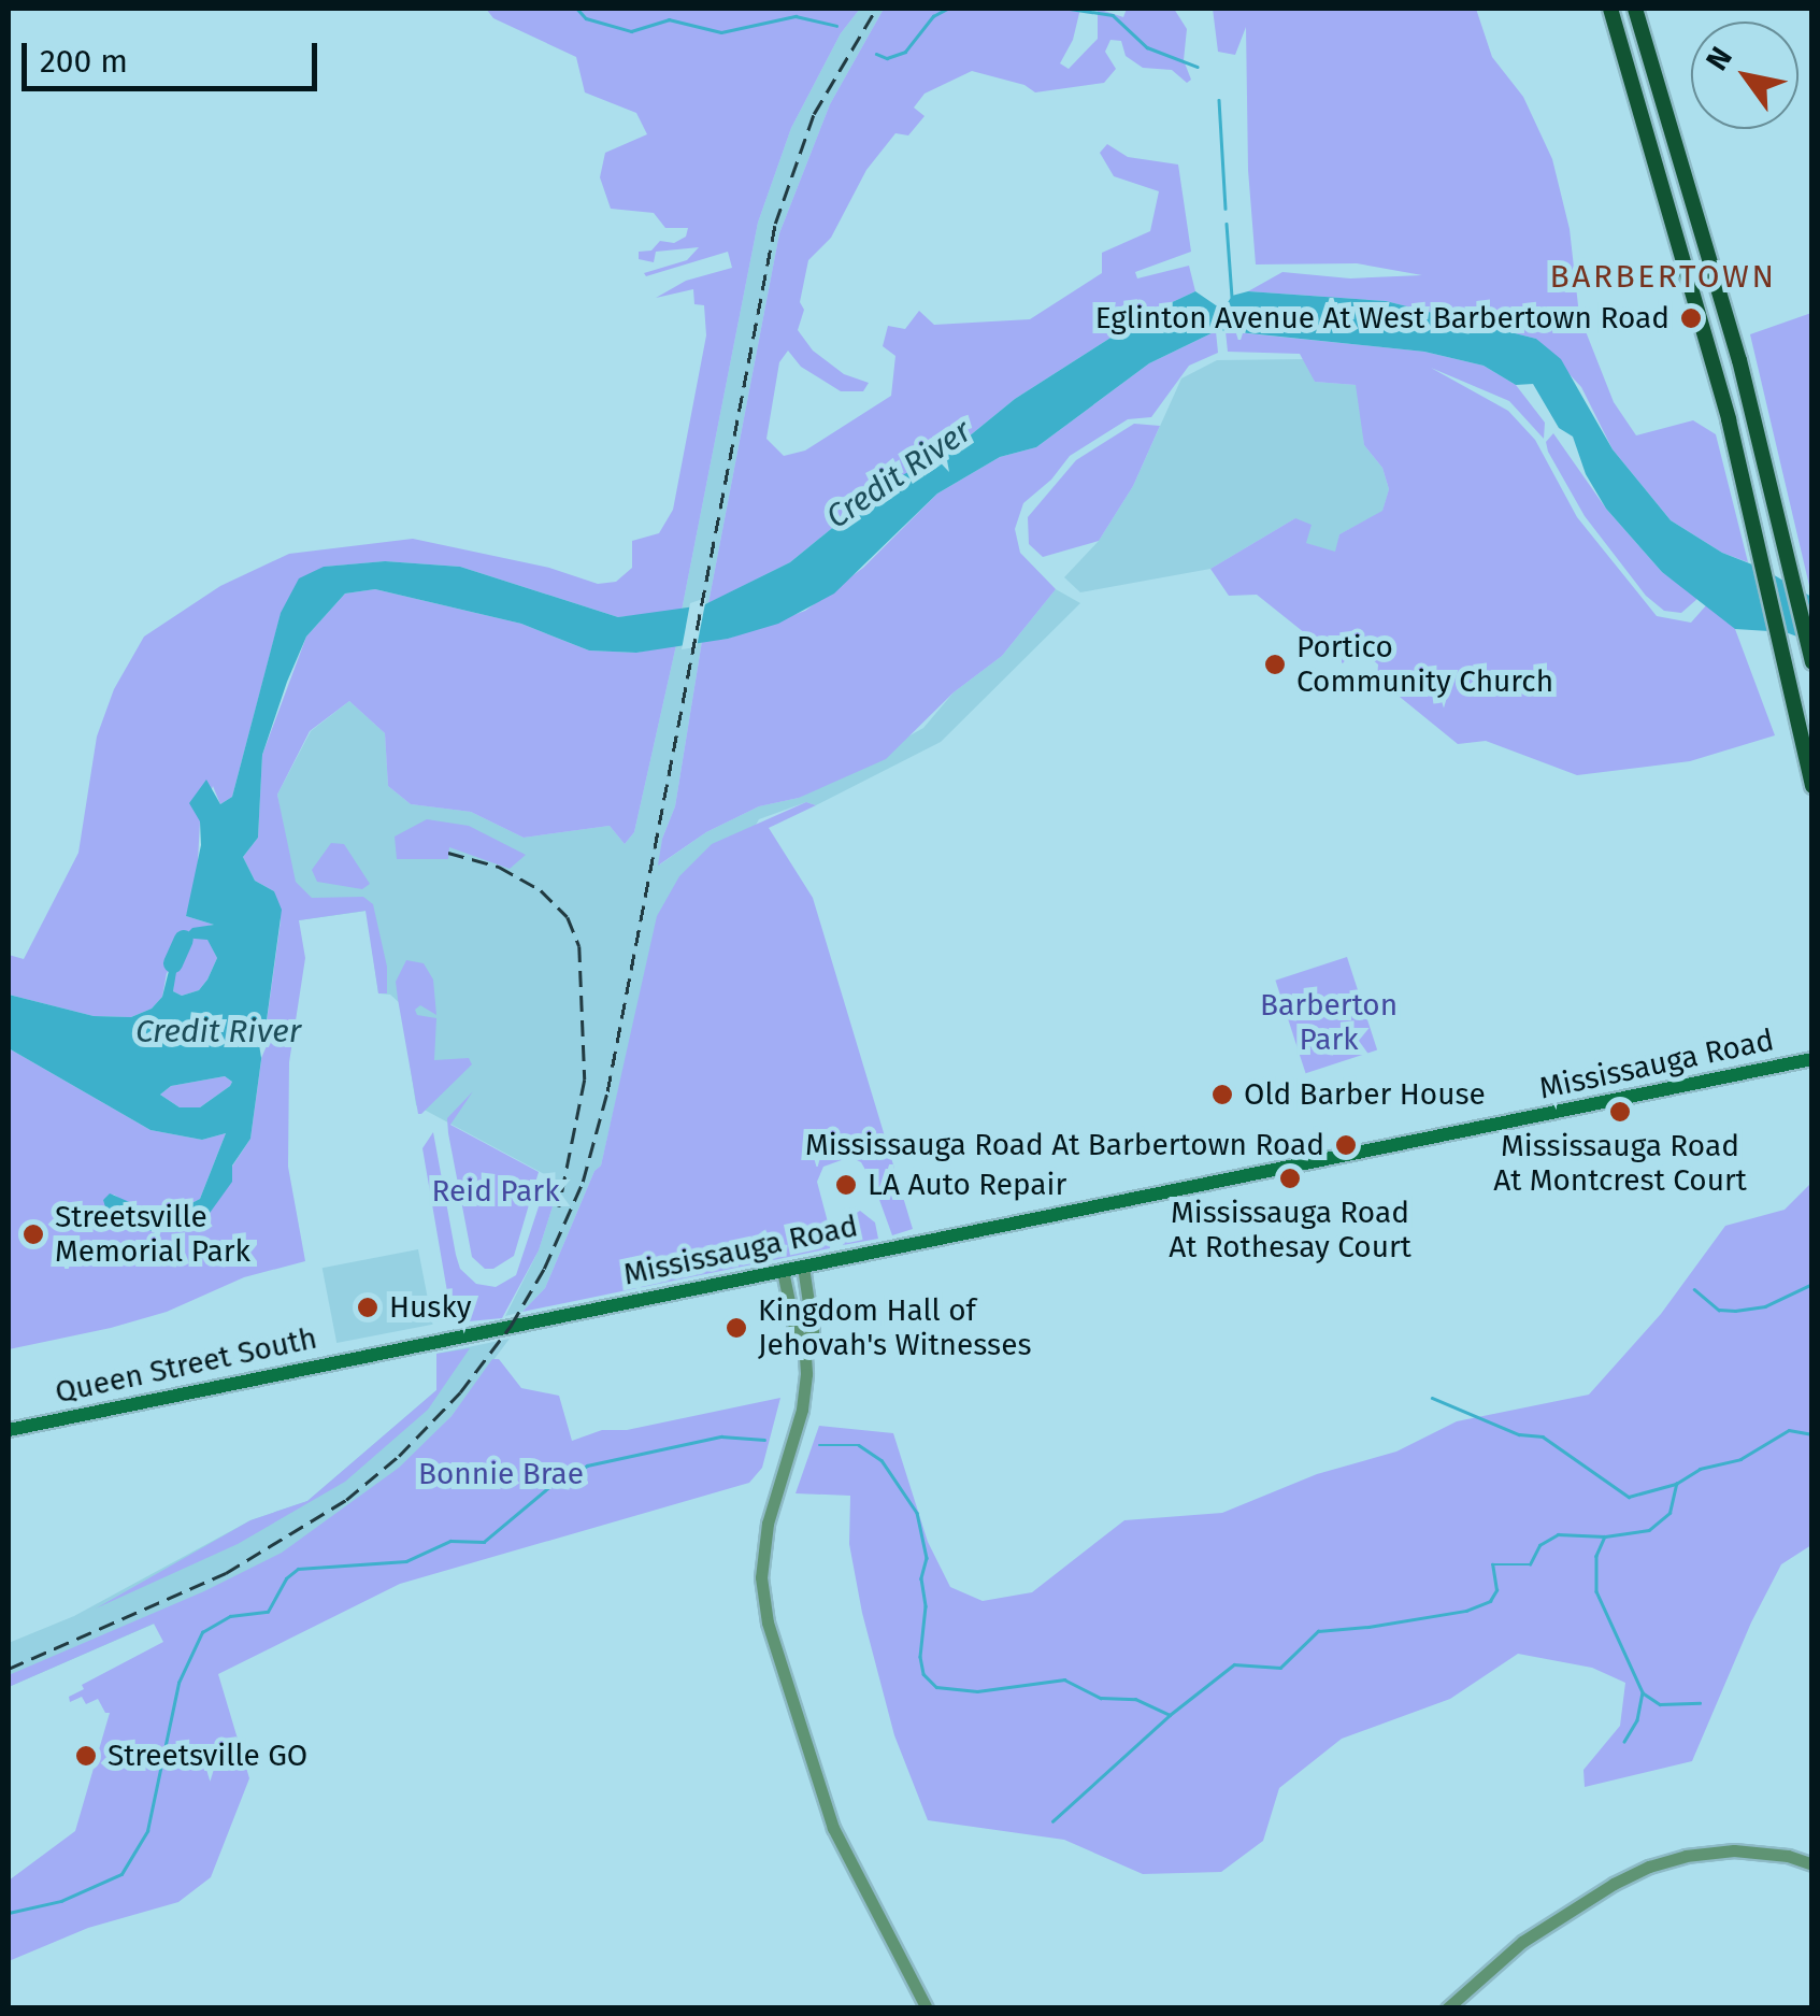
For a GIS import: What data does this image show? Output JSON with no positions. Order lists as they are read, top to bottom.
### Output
{
  "streets": {
    "main road": ["Mississauga Road", "Queen Street South"]
  },
  "crossings": [
    ["Mississauga Road", "Queen Street South"]
  ],
  "districts": ["BARBERTOWN"],
  "water": ["Credit River"],
  "parks": ["Barberton Park", "Reid Park", "Bonnie Brae"],
  "places": [
    "Eglinton Avenue At West Barbertown Road",
    "Portico Community Church",
    "Old Barber House",
    "Mississauga Road At Montcrest Court",
    "Mississauga Road At Barbertown Road",
    "Mississauga Road At Rothesay Court",
    "LA Auto Repair",
    "Streetsville Memorial Park",
    "Husky",
    "Kingdom Hall of Jehovah's Witnesses",
    "Streetsville GO"
  ],
  "scale_bar": "200 m",
  "north": "top left"
}
